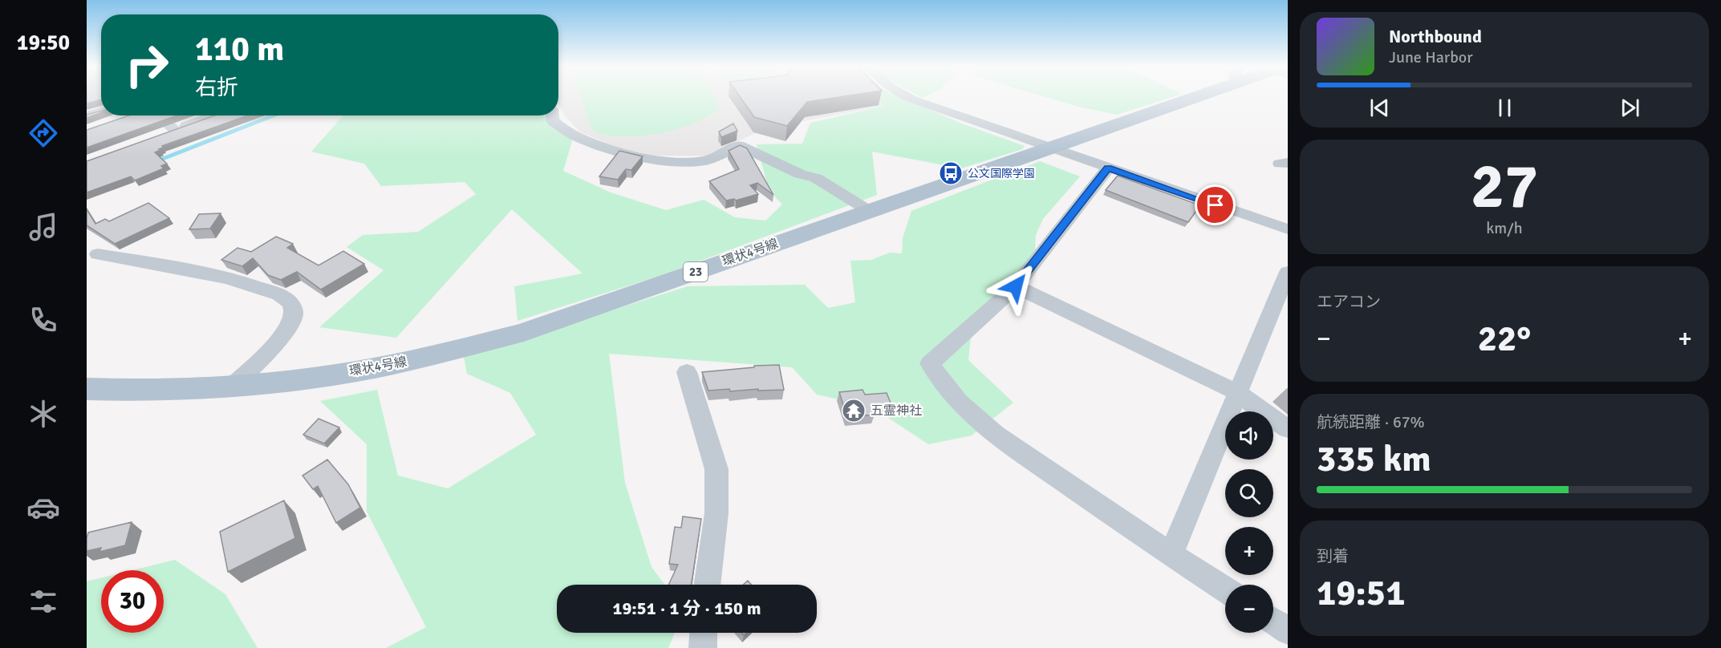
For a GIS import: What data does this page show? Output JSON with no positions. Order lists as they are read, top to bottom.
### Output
{
  "streets": {
    "main road": ["環状4号線", "23"]
  },
  "places": {
    "bus stop": ["公文国際学園"],
    "temple": ["五霊神社"]
  },
  "page": {
    "tabs": "19:50",
    "turn": ["110 m", "右折"],
    "song": ["Northbound", "June Harbor"],
    "tile": [
      ["27", "km/h"],
      "エアコン",
      ["航続距離 · 67%", "335 km"],
      ["到着", "19:51"]
    ],
    "heat": ["−", "22°", "+"],
    "map_buttons": ["+", "−"],
    "limit": "30",
    "trip": "19:51 · 1 分 · 150 m"
  }
}
